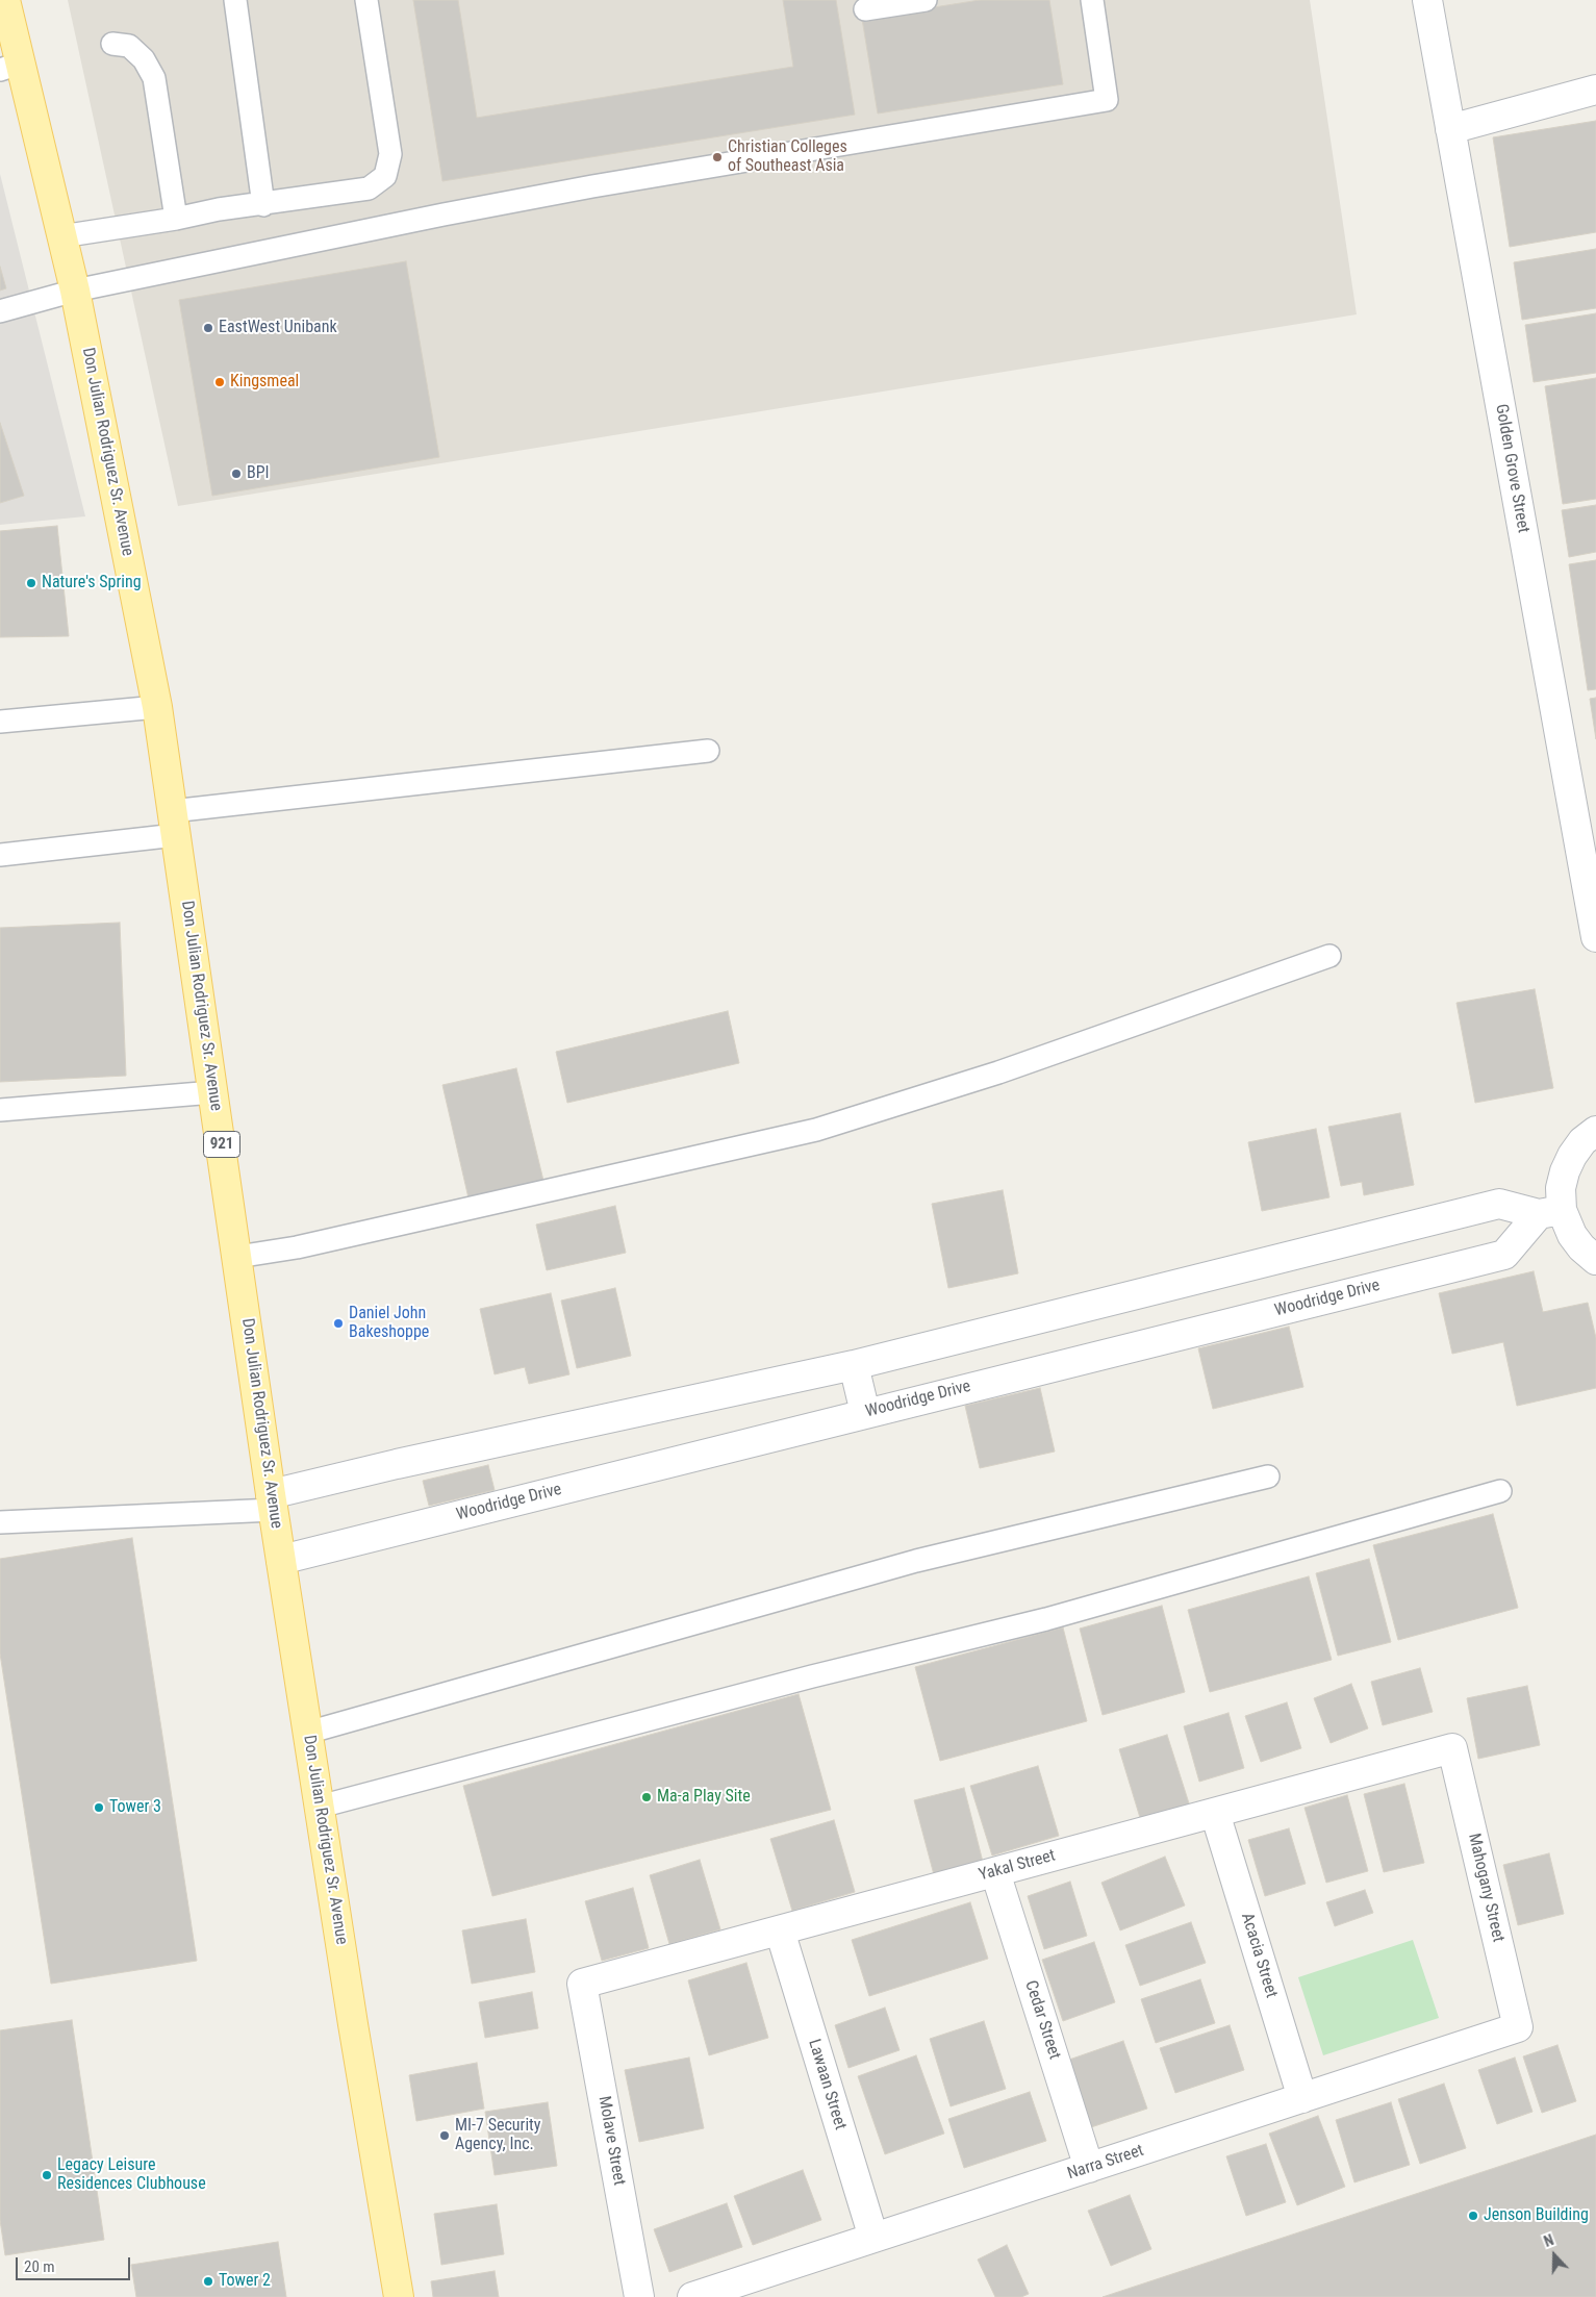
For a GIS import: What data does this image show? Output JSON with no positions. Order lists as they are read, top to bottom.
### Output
{
  "streets": {
    "main road": ["Don Julian Rodriguez Sr. Avenue", "921"],
    "street": [
      "Golden Grove Street",
      "Woodridge Drive",
      "Yakal Street",
      "Mahogany Street",
      "Acacia Street",
      "Cedar Street",
      "Lawaan Street",
      "Molave Street",
      "Narra Street"
    ]
  },
  "crossings": [
    ["Don Julian Rodriguez Sr. Avenue", "Woodridge Drive"],
    ["Yakal Street", "Mahogany Street"],
    ["Yakal Street", "Acacia Street"],
    ["Yakal Street", "Cedar Street"],
    ["Yakal Street", "Lawaan Street"],
    ["Yakal Street", "Molave Street"],
    ["Mahogany Street", "Narra Street"],
    ["Acacia Street", "Narra Street"],
    ["Cedar Street", "Narra Street"],
    ["Lawaan Street", "Narra Street"]
  ],
  "places": [
    "Christian Colleges of Southeast Asia",
    "EastWest Unibank",
    "Kingsmeal",
    "BPI",
    "Nature's Spring",
    "Daniel John Bakeshoppe",
    "Ma-a Play Site",
    "Tower 3",
    "MI-7 Security Agency, Inc.",
    "Legacy Leisure Residences Clubhouse",
    "Jenson Building",
    "Tower 2"
  ],
  "scale_bar": "20 m",
  "north": "top"
}
